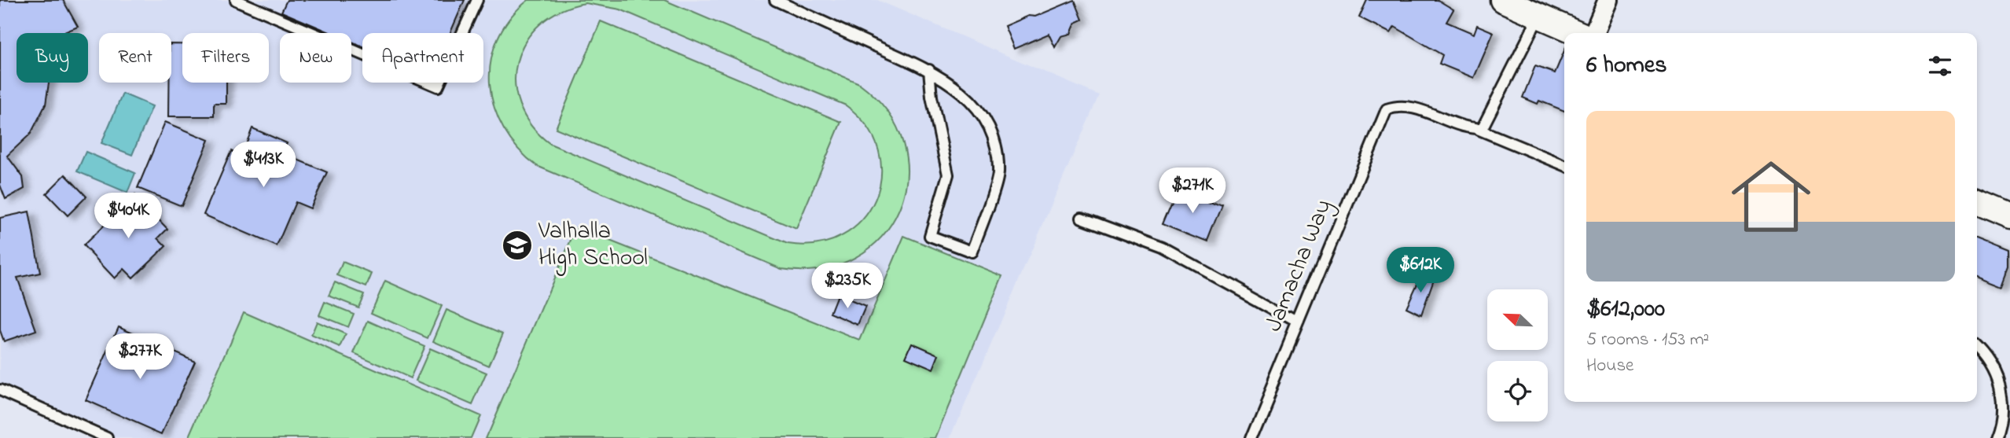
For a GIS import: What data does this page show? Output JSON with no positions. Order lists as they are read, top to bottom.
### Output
{
  "streets": {
    "lane": ["Jamacha Way"]
  },
  "places": {
    "school or university": ["Valhalla High School"]
  },
  "north": "top left",
  "page": {
    "chip": [
      "Buy",
      "Rent",
      "Filters",
      "New",
      "Apartment"
    ],
    "heading": "6 homes",
    "list": [
      {
        "name": "$612,000",
        "note": "5 rooms · 153 m² · House"
      }
    ],
    "price": [
      "$413K",
      "$271K",
      "$404K",
      "$612K",
      "$235K",
      "$277K"
    ]
  }
}
